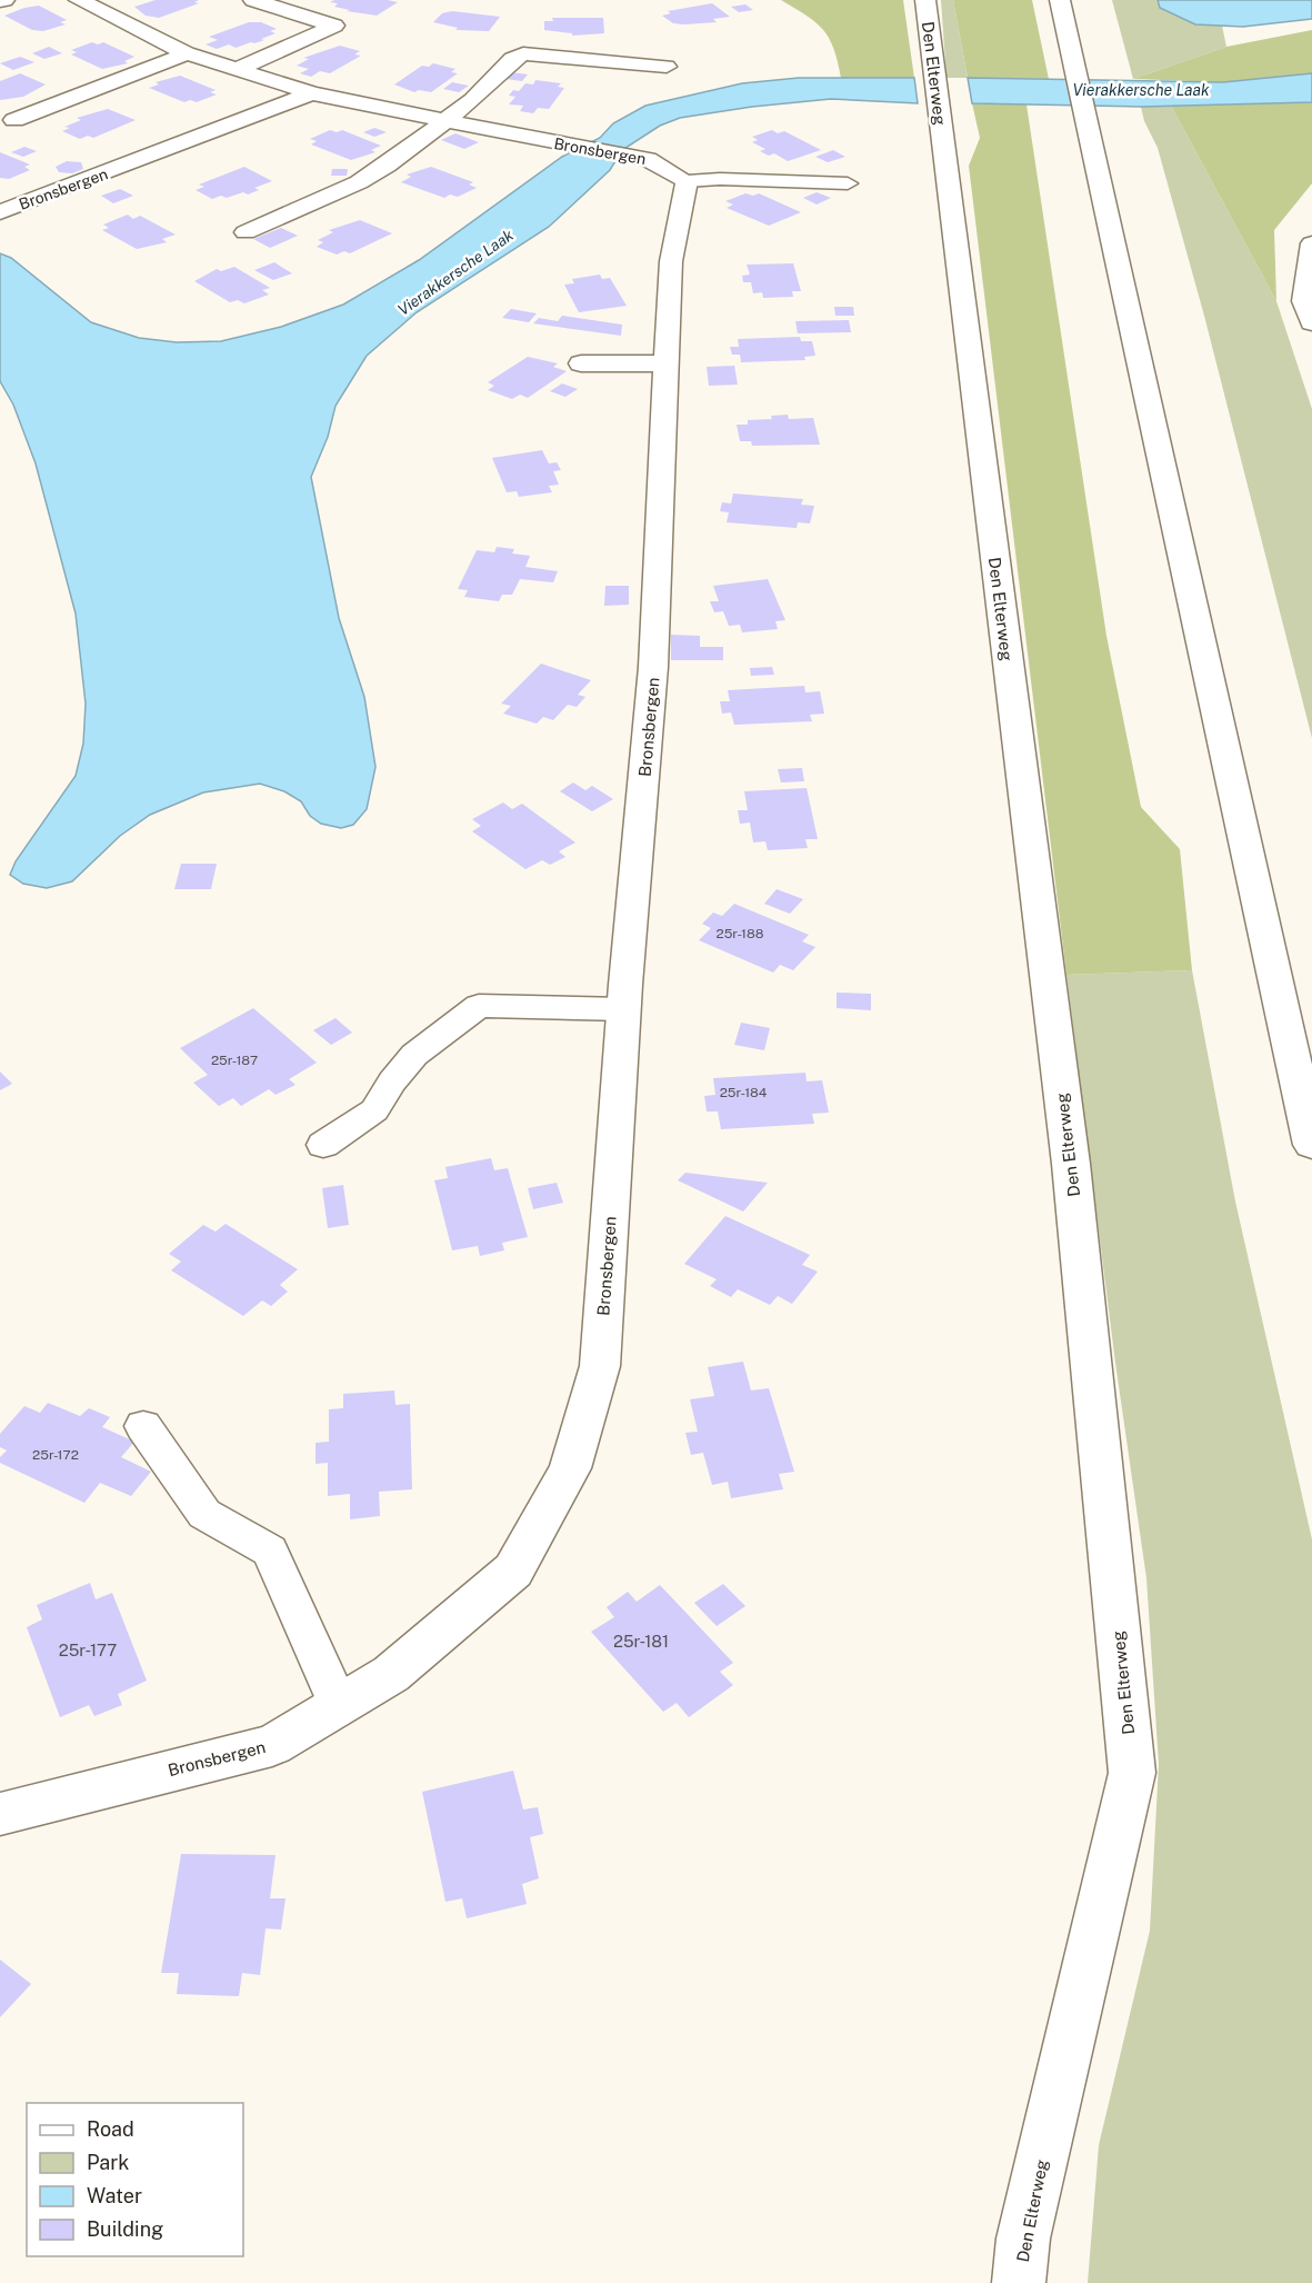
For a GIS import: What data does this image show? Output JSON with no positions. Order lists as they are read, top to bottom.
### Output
{
  "streets": {
    "street": ["Den Elterweg", "Bronsbergen"]
  },
  "water": ["Vierakkersche Laak"],
  "house_numbers": [
    "25r-188",
    "25r-187",
    "25r-184",
    "25r-172",
    "25r-181",
    "25r-177"
  ],
  "legend": [
    "Road",
    "Park",
    "Water",
    "Building"
  ]
}
